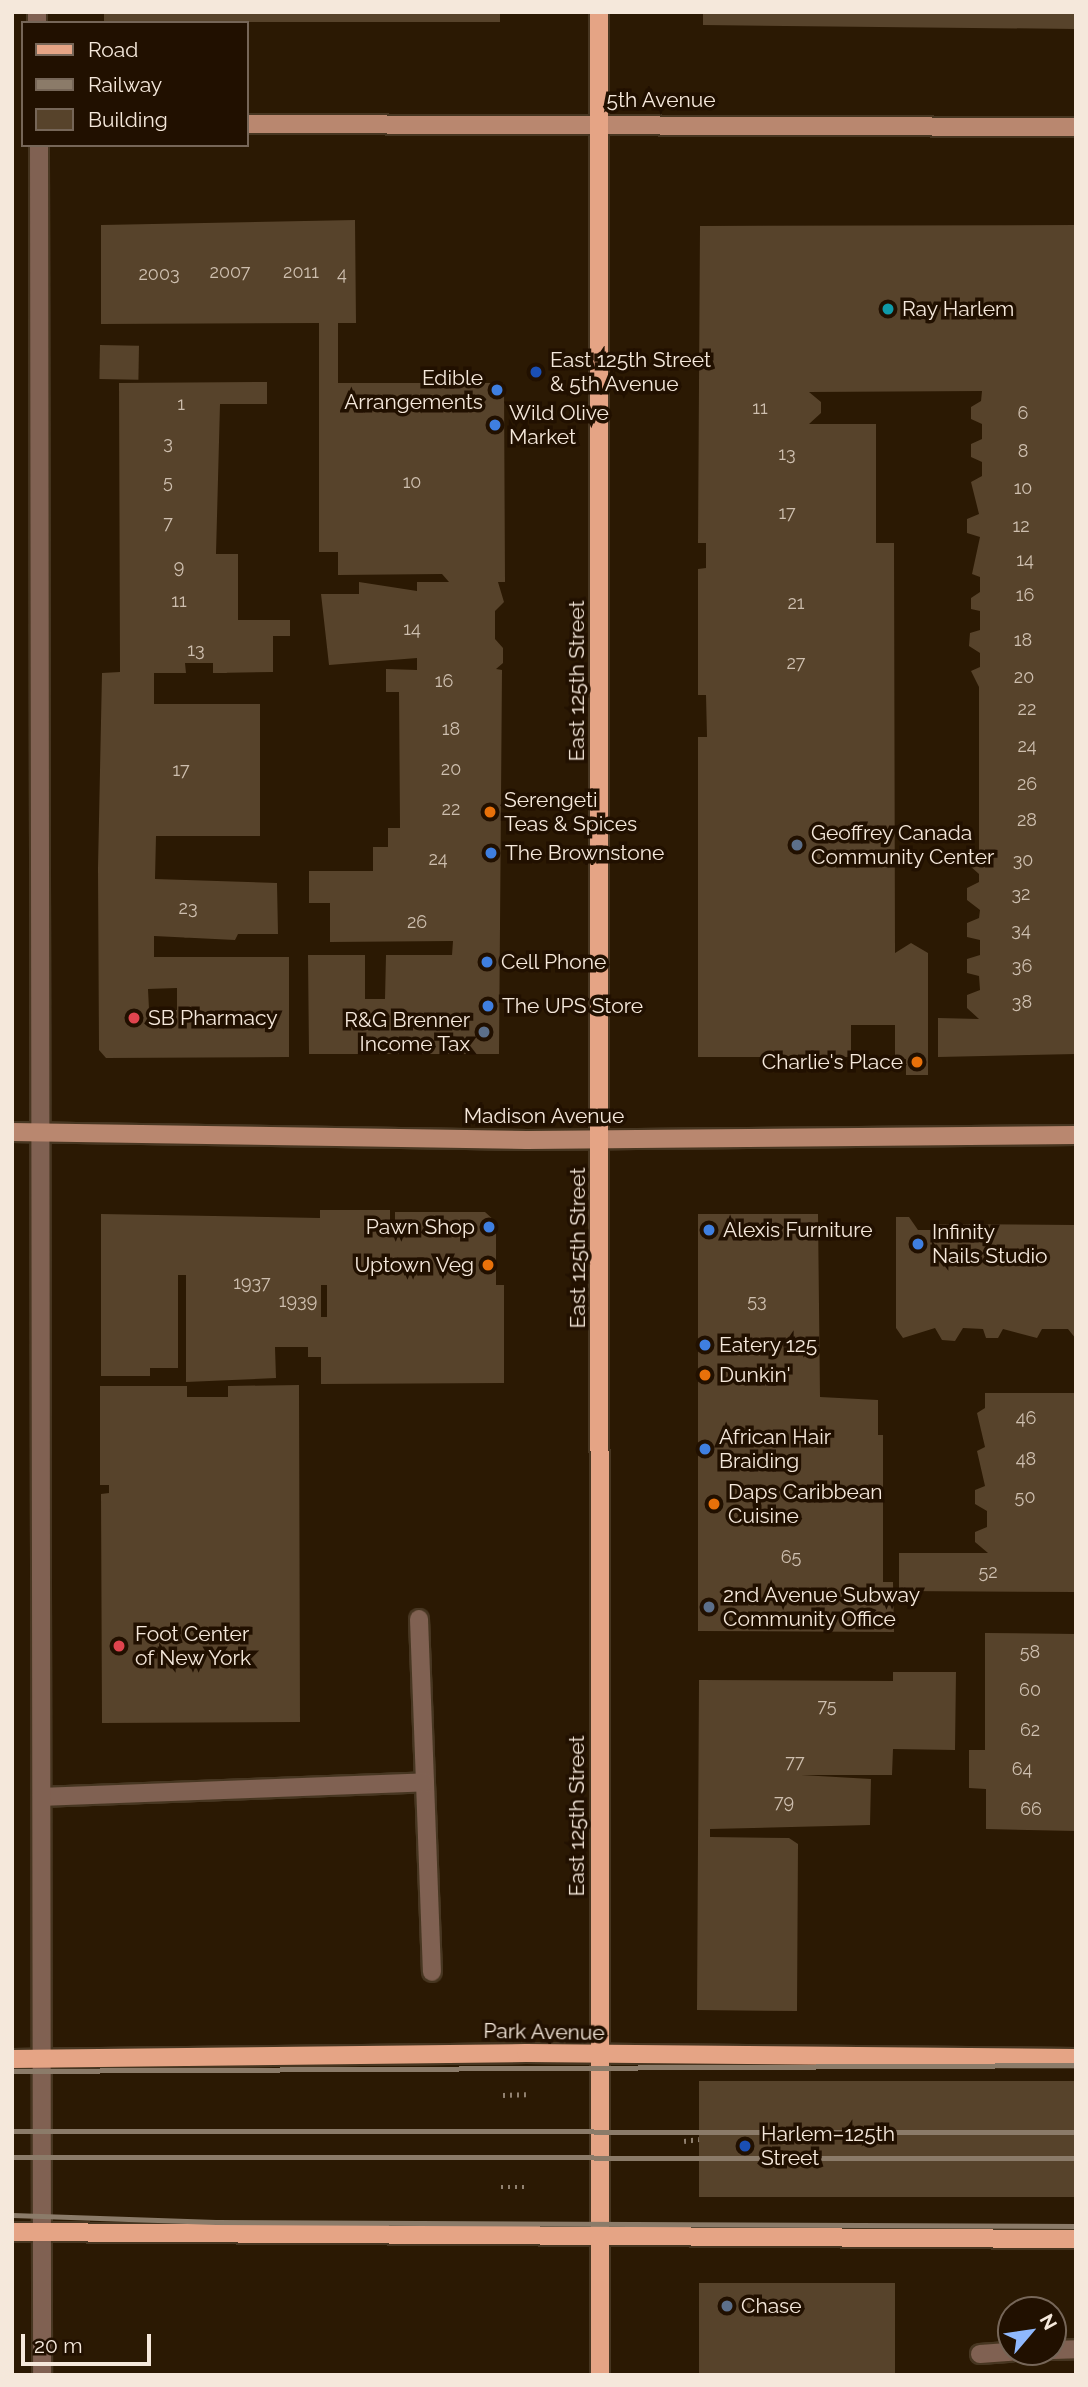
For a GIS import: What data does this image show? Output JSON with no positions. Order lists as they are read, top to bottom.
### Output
{
  "streets": {
    "main road": [
      "5th Avenue",
      "East 125th Street",
      "Madison Avenue",
      "Park Avenue"
    ]
  },
  "crossings": [
    ["5th Avenue", "East 125th Street"],
    ["East 125th Street", "Madison Avenue"],
    ["East 125th Street", "Park Avenue"]
  ],
  "places": [
    "Ray Harlem",
    "East 125th Street & 5th Avenue",
    "Edible Arrangements",
    "Wild Olive Market",
    "Serengeti Teas & Spices",
    "Geoffrey Canada Community Center",
    "The Brownstone",
    "Cell Phone",
    "The UPS Store",
    "SB Pharmacy",
    "R&G Brenner Income Tax",
    "Charlie's Place",
    "Pawn Shop",
    "Alexis Furniture",
    "Infinity Nails Studio",
    "Uptown Veg",
    "Eatery 125",
    "Dunkin'",
    "African Hair Braiding",
    "Daps Caribbean Cuisine",
    "2nd Avenue Subway Community Office",
    "Foot Center of New York",
    "Harlem–125th Street",
    "Chase"
  ],
  "house_numbers": [
    "2007",
    "2011",
    "2003",
    "4",
    "1",
    "11",
    "6",
    "3",
    "8",
    "13",
    "5",
    "10",
    "10",
    "17",
    "7",
    "12",
    "14",
    "9",
    "16",
    "11",
    "21",
    "14",
    "18",
    "13",
    "27",
    "20",
    "16",
    "22",
    "18",
    "24",
    "20",
    "17",
    "26",
    "22",
    "28",
    "24",
    "30",
    "32",
    "23",
    "26",
    "34",
    "36",
    "38",
    "1937",
    "1939",
    "53",
    "46",
    "48",
    "50",
    "65",
    "52",
    "58",
    "60",
    "75",
    "62",
    "77",
    "64",
    "79",
    "66"
  ],
  "legend": ["Road", "Railway", "Building"],
  "scale_bar": "20 m",
  "north": "top right"
}
